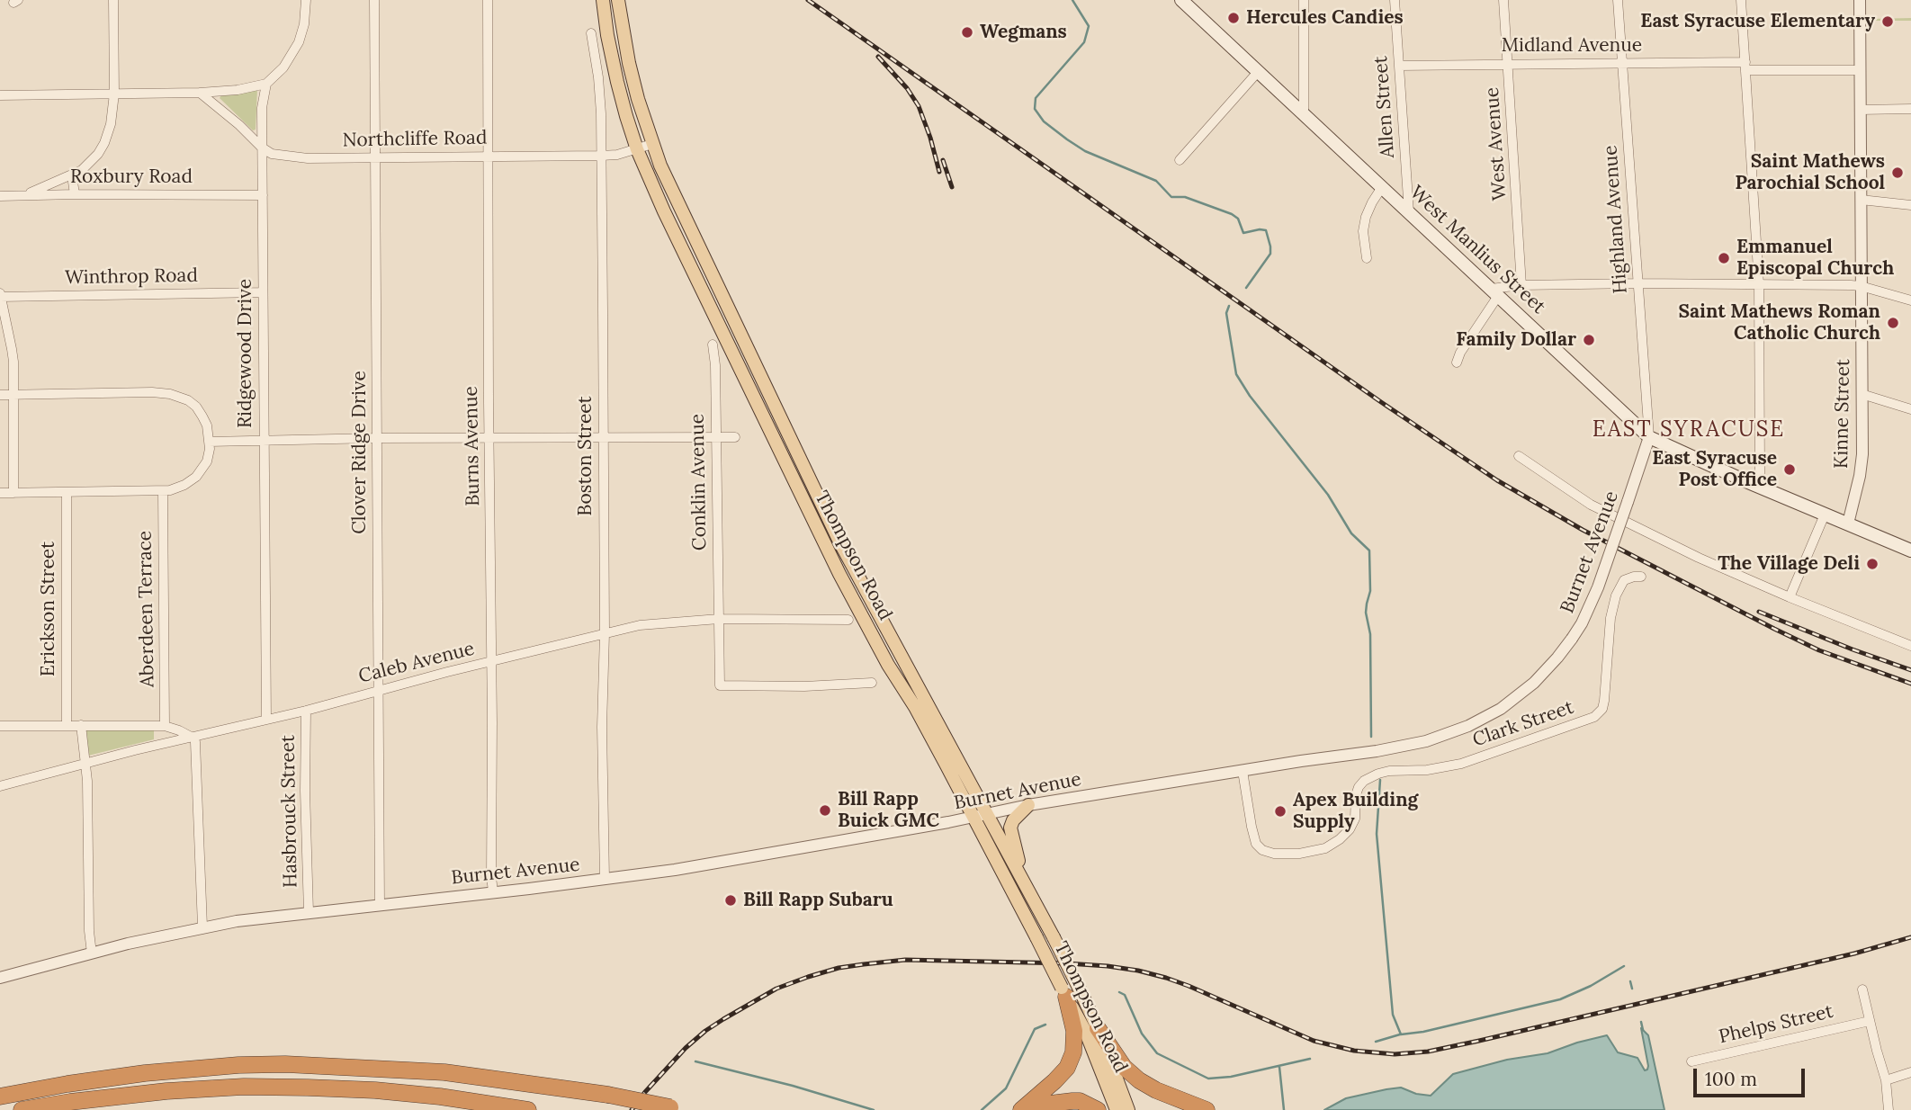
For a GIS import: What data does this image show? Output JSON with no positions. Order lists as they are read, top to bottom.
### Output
{
  "streets": {
    "main road": ["West Manlius Street", "Thompson Road"],
    "street": [
      "Midland Avenue",
      "Allen Street",
      "Northcliffe Road",
      "West Avenue",
      "Roxbury Road",
      "Highland Avenue",
      "Winthrop Road",
      "Ridgewood Drive",
      "Kinne Street",
      "Burns Avenue",
      "Clover Ridge Drive",
      "Boston Street",
      "Conklin Avenue",
      "Burnet Avenue",
      "Erickson Street",
      "Aberdeen Terrace",
      "Caleb Avenue",
      "Clark Street",
      "Hasbrouck Street",
      "Phelps Street"
    ]
  },
  "crossings": [
    ["Midland Avenue", "Allen Street"],
    ["Midland Avenue", "West Avenue"],
    ["Midland Avenue", "Highland Avenue"],
    ["Midland Avenue", "Kinne Street"],
    ["Allen Street", "West Manlius Street"],
    ["Northcliffe Road", "Ridgewood Drive"],
    ["Northcliffe Road", "Burns Avenue"],
    ["Northcliffe Road", "Clover Ridge Drive"],
    ["Northcliffe Road", "Boston Street"],
    ["Northcliffe Road", "Thompson Road"],
    ["Roxbury Road", "Ridgewood Drive"],
    ["Highland Avenue", "West Manlius Street"],
    ["Highland Avenue", "Burnet Avenue"],
    ["West Manlius Street", "Kinne Street"],
    ["West Manlius Street", "Burnet Avenue"],
    ["Winthrop Road", "Ridgewood Drive"],
    ["Ridgewood Drive", "Caleb Avenue"],
    ["Burns Avenue", "Burnet Avenue"],
    ["Burns Avenue", "Caleb Avenue"],
    ["Clover Ridge Drive", "Burnet Avenue"],
    ["Clover Ridge Drive", "Caleb Avenue"],
    ["Boston Street", "Burnet Avenue"],
    ["Boston Street", "Caleb Avenue"],
    ["Conklin Avenue", "Caleb Avenue"],
    ["Burnet Avenue", "Thompson Road"],
    ["Burnet Avenue", "Clark Street"],
    ["Burnet Avenue", "Hasbrouck Street"],
    ["Caleb Avenue", "Hasbrouck Street"]
  ],
  "districts": ["EAST SYRACUSE"],
  "places": [
    "Hercules Candies",
    "East Syracuse Elementary",
    "Wegmans",
    "Saint Mathews Parochial School",
    "Emmanuel Episcopal Church",
    "Saint Mathews Roman Catholic Church",
    "Family Dollar",
    "East Syracuse Post Office",
    "The Village Deli",
    "Bill Rapp Buick GMC",
    "Apex Building Supply",
    "Bill Rapp Subaru"
  ],
  "scale_bar": "100 m"
}
